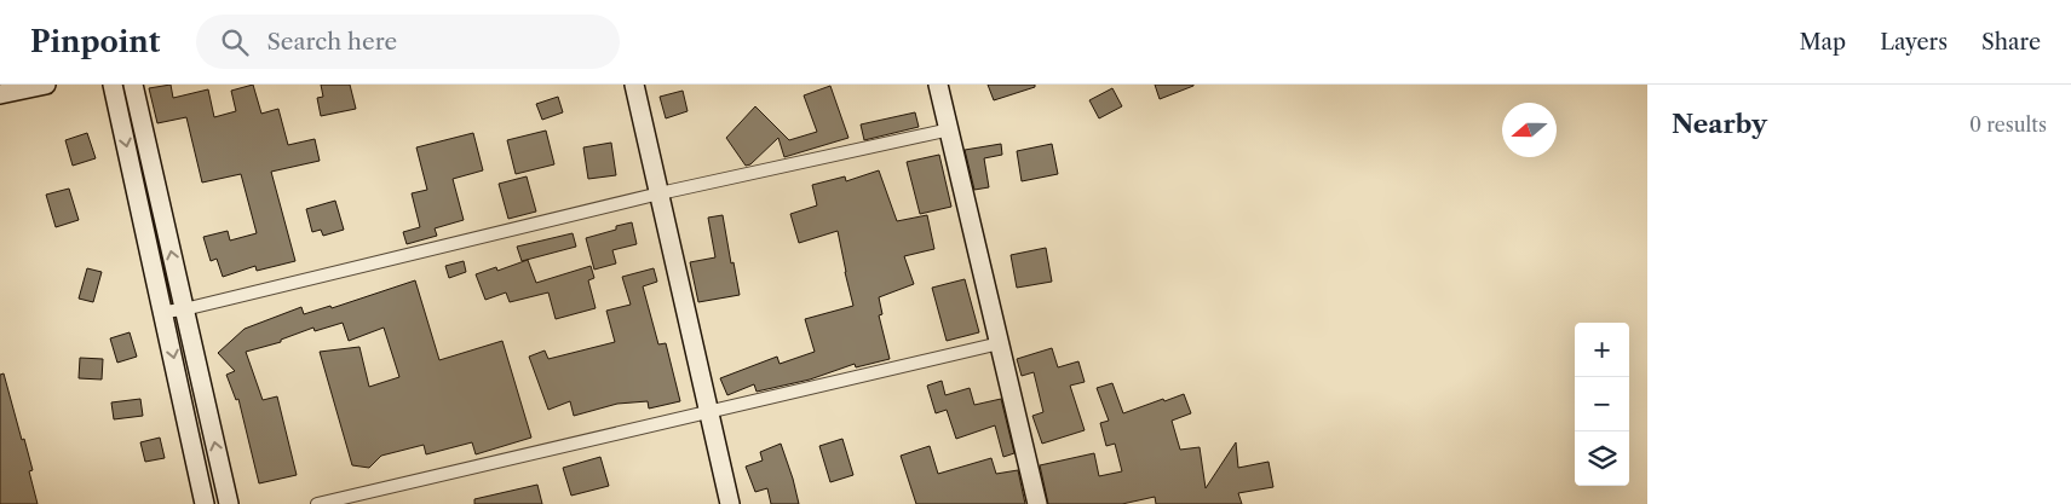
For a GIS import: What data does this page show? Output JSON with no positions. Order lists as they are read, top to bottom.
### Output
{
  "north": "left",
  "page": {
    "header": "Pinpoint",
    "search": "Search here",
    "nav": ["Map", "Layers", "Share"],
    "heading": ["Nearby", "0 results"],
    "map_buttons": ["+", "−"]
  }
}
